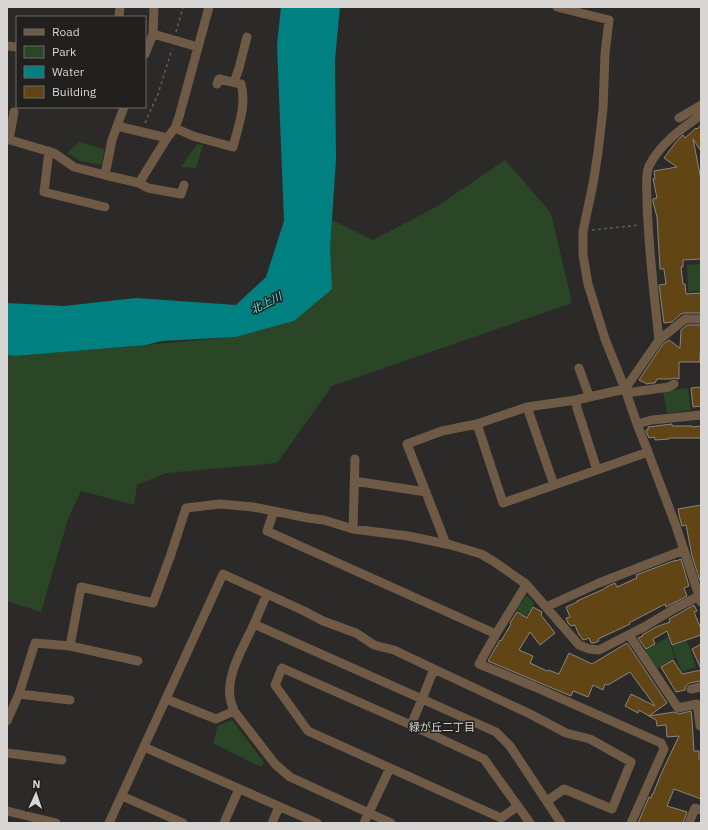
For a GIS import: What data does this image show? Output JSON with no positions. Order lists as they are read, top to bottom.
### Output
{
  "districts": ["緑が丘二丁目"],
  "water": ["北上川"],
  "legend": [
    "Road",
    "Park",
    "Water",
    "Building"
  ],
  "north": "top"
}
